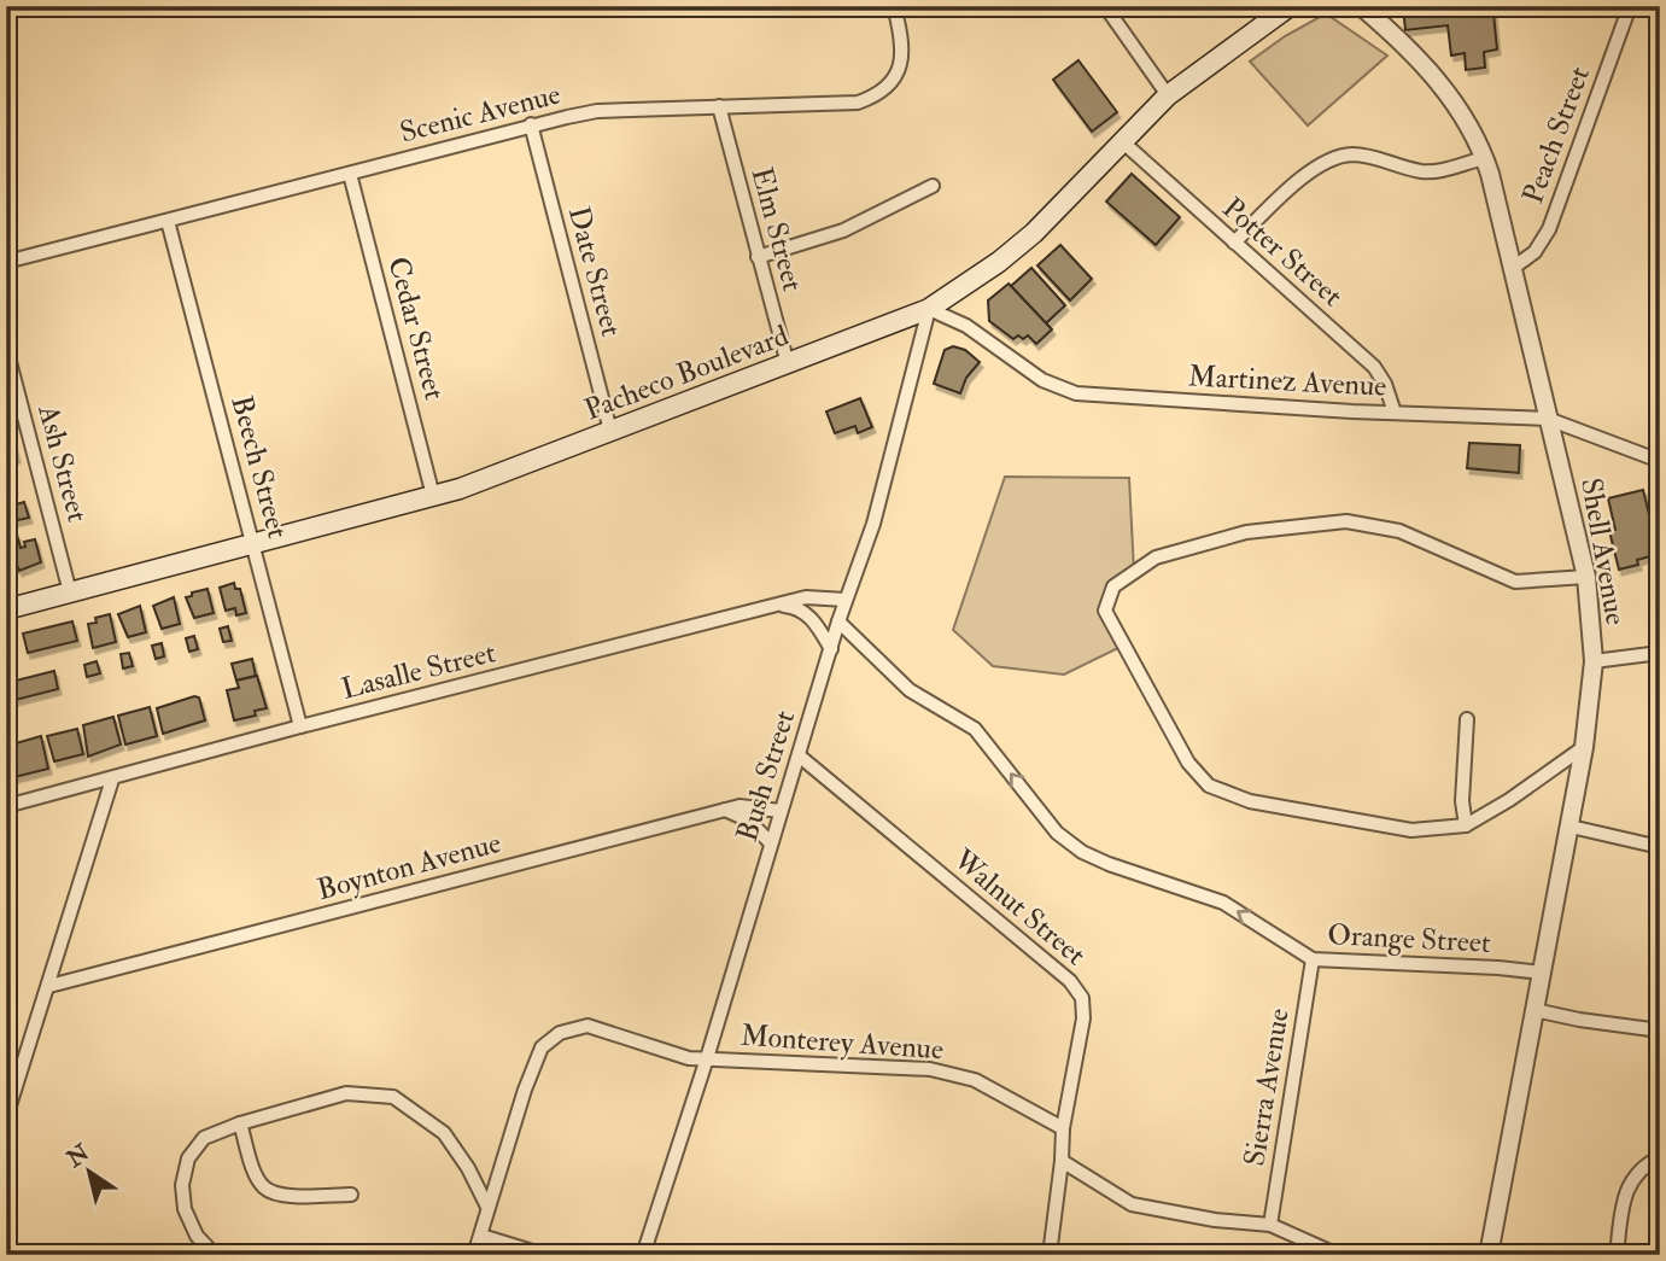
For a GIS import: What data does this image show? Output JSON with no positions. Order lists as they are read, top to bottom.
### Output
{
  "streets": {
    "main road": ["Pacheco Boulevard"],
    "street": [
      "Scenic Avenue",
      "Peach Street",
      "Elm Street",
      "Potter Street",
      "Date Street",
      "Cedar Street",
      "Martinez Avenue",
      "Ash Street",
      "Beech Street",
      "Shell Avenue",
      "Lasalle Street",
      "Bush Street",
      "Boynton Avenue",
      "Walnut Street",
      "Orange Street",
      "Monterey Avenue",
      "Sierra Avenue"
    ]
  },
  "crossings": [
    ["Scenic Avenue", "Elm Street"],
    ["Scenic Avenue", "Date Street"],
    ["Scenic Avenue", "Cedar Street"],
    ["Scenic Avenue", "Beech Street"],
    ["Peach Street", "Shell Avenue"],
    ["Elm Street", "Pacheco Boulevard"],
    ["Potter Street", "Pacheco Boulevard"],
    ["Potter Street", "Martinez Avenue"],
    ["Date Street", "Pacheco Boulevard"],
    ["Cedar Street", "Pacheco Boulevard"],
    ["Pacheco Boulevard", "Martinez Avenue"],
    ["Pacheco Boulevard", "Ash Street"],
    ["Pacheco Boulevard", "Beech Street"],
    ["Pacheco Boulevard", "Bush Street"],
    ["Martinez Avenue", "Shell Avenue"],
    ["Martinez Avenue", "Bush Street"],
    ["Beech Street", "Lasalle Street"],
    ["Shell Avenue", "Orange Street"],
    ["Lasalle Street", "Bush Street"],
    ["Bush Street", "Boynton Avenue"],
    ["Bush Street", "Walnut Street"],
    ["Bush Street", "Orange Street"],
    ["Bush Street", "Monterey Avenue"],
    ["Walnut Street", "Monterey Avenue"],
    ["Orange Street", "Sierra Avenue"]
  ],
  "one_way": ["Orange Street"],
  "north": "top left"
}
